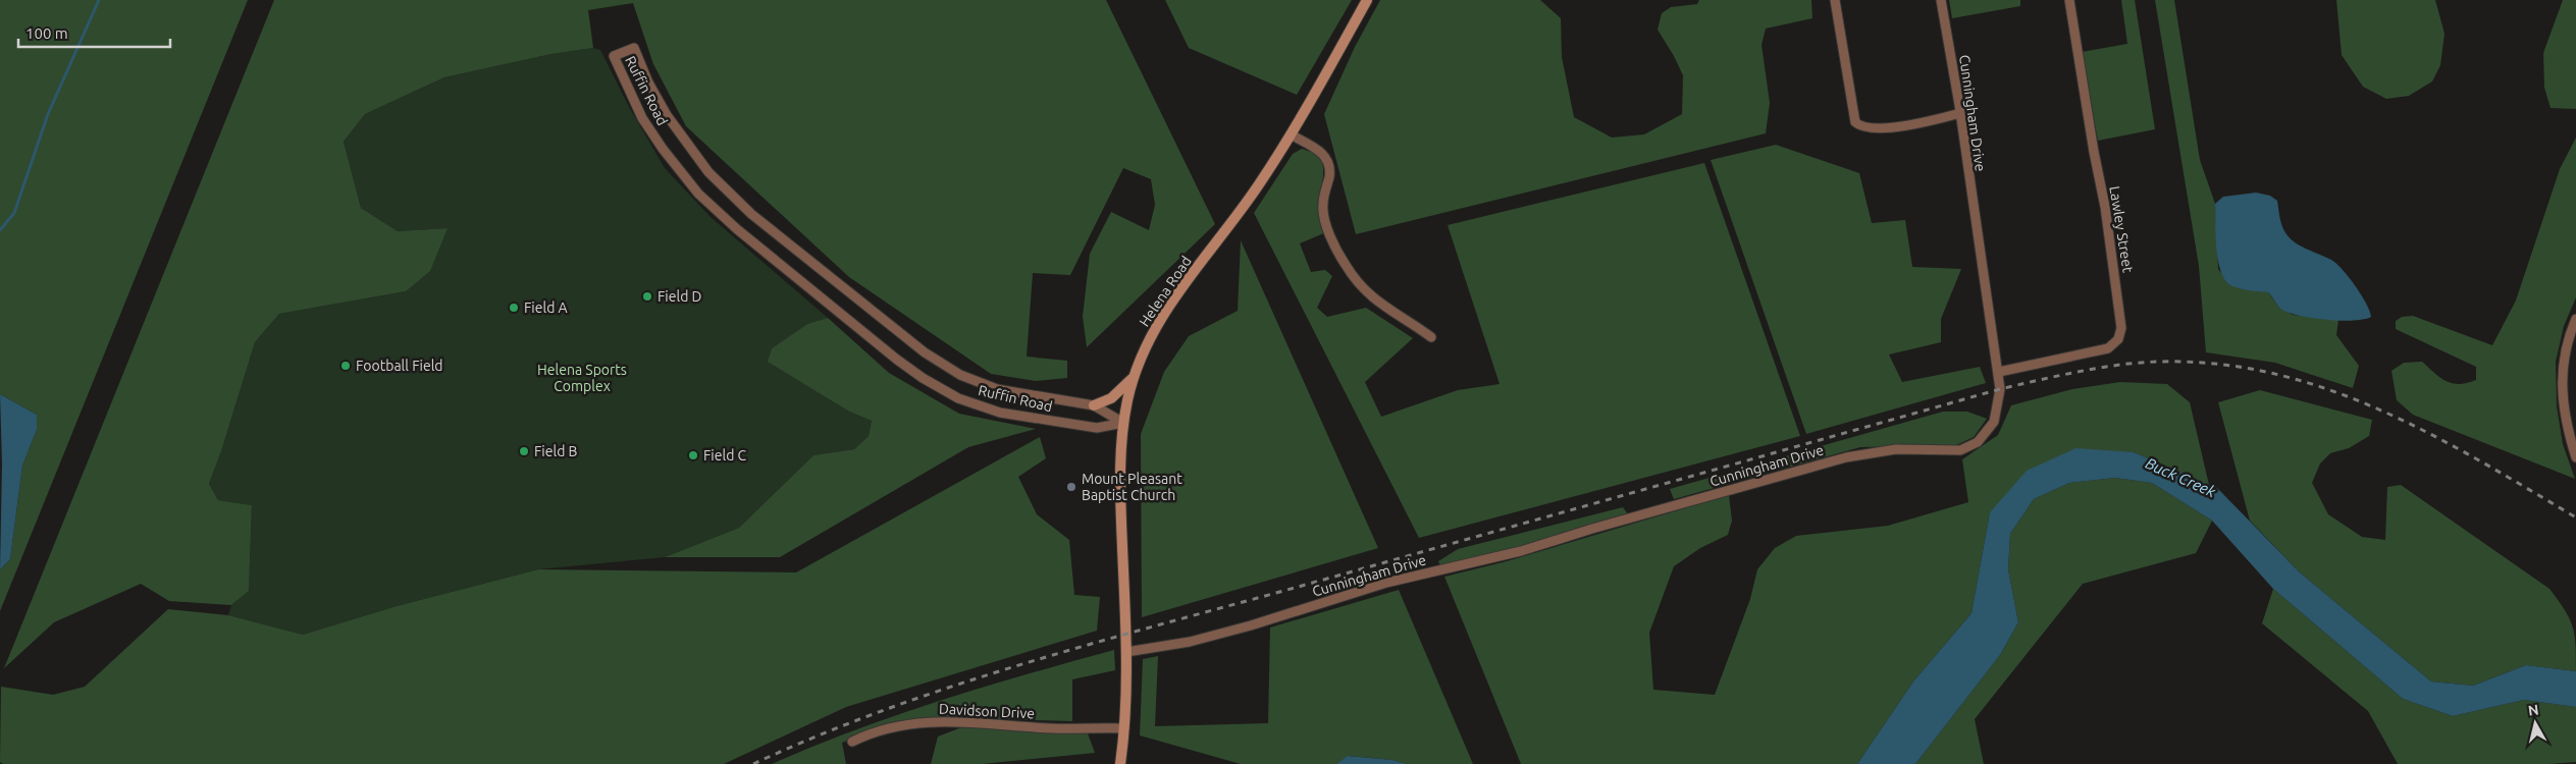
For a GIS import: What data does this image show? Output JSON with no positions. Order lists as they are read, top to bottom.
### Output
{
  "streets": {
    "main road": ["Helena Road"],
    "street": [
      "Ruffin Road",
      "Cunningham Drive",
      "Lawley Street",
      "Davidson Drive"
    ]
  },
  "crossings": [
    ["Ruffin Road", "Helena Road"],
    ["Cunningham Drive", "Lawley Street"],
    ["Cunningham Drive", "Helena Road"],
    ["Helena Road", "Davidson Drive"]
  ],
  "water": ["Buck Creek"],
  "parks": ["Helena Sports Complex"],
  "places": [
    "Field D",
    "Field A",
    "Football Field",
    "Field B",
    "Field C",
    "Mount Pleasant Baptist Church"
  ],
  "scale_bar": "100 m",
  "north": "top"
}
